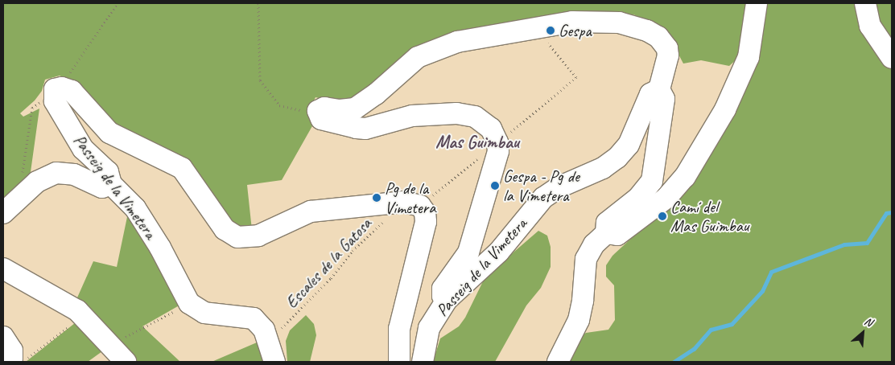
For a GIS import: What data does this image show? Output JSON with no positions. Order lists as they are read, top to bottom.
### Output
{
  "streets": {
    "street": ["Passeig de la Vimetera"],
    "path": ["Escales de la Gatosa"]
  },
  "crossings": [
    ["Passeig de la Vimetera", "Escales de la Gatosa"]
  ],
  "districts": ["Mas Guimbau"],
  "places": [
    "Gespa",
    "Gespa - Pg de la Vimetera",
    "Pg de la Vimetera",
    "Camí del Mas Guimbau"
  ],
  "north": "top right"
}
